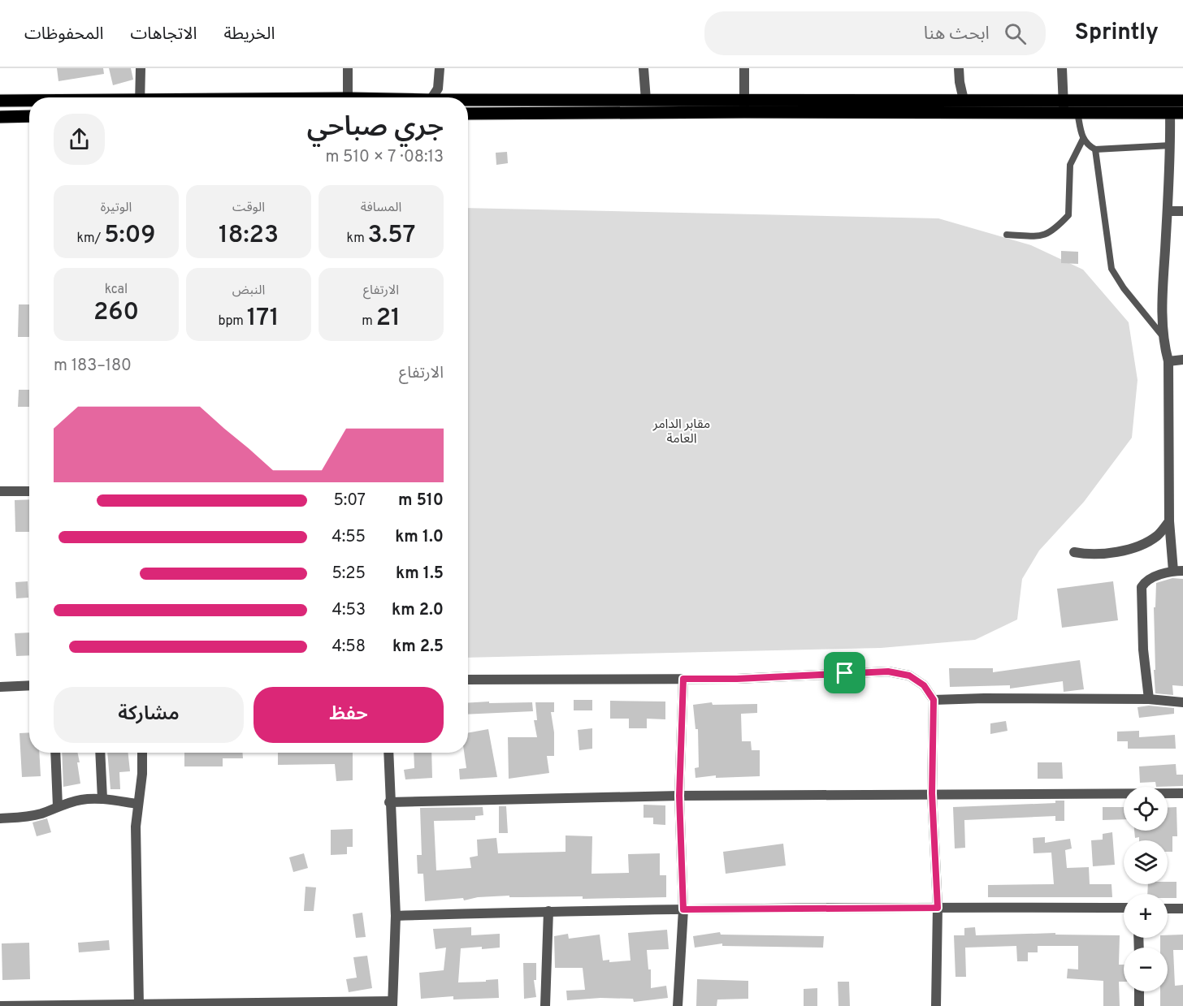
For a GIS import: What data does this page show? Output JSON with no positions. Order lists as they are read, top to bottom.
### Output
{
  "parks": ["مقابر الدامر العامة"],
  "page": {
    "header": "Sprintly",
    "search": "ابحث هنا",
    "nav": ["الخريطة", "الاتجاهات", "المحفوظات"],
    "heading": ["جري صباحي", "08:13 · 7 × 510 m"],
    "stats": [
      ["المسافة", "3.57 km"],
      ["الوقت", "18:23"],
      ["الوتيرة", "5:09 /km"],
      ["الارتفاع", "21 m"],
      ["النبض", "171 bpm"],
      ["kcal", "260"]
    ],
    "chart": ["الارتفاع", "180–183 m"],
    "list": [
      {
        "name": "510 m",
        "note": "5:07"
      },
      {
        "name": "1.0 km",
        "note": "4:55"
      },
      {
        "name": "1.5 km",
        "note": "5:25"
      },
      {
        "name": "2.0 km",
        "note": "4:53"
      },
      {
        "name": "2.5 km",
        "note": "4:58"
      }
    ],
    "buttons": ["حفظ", "مشاركة"],
    "map_buttons": ["+", "−"]
  }
}
